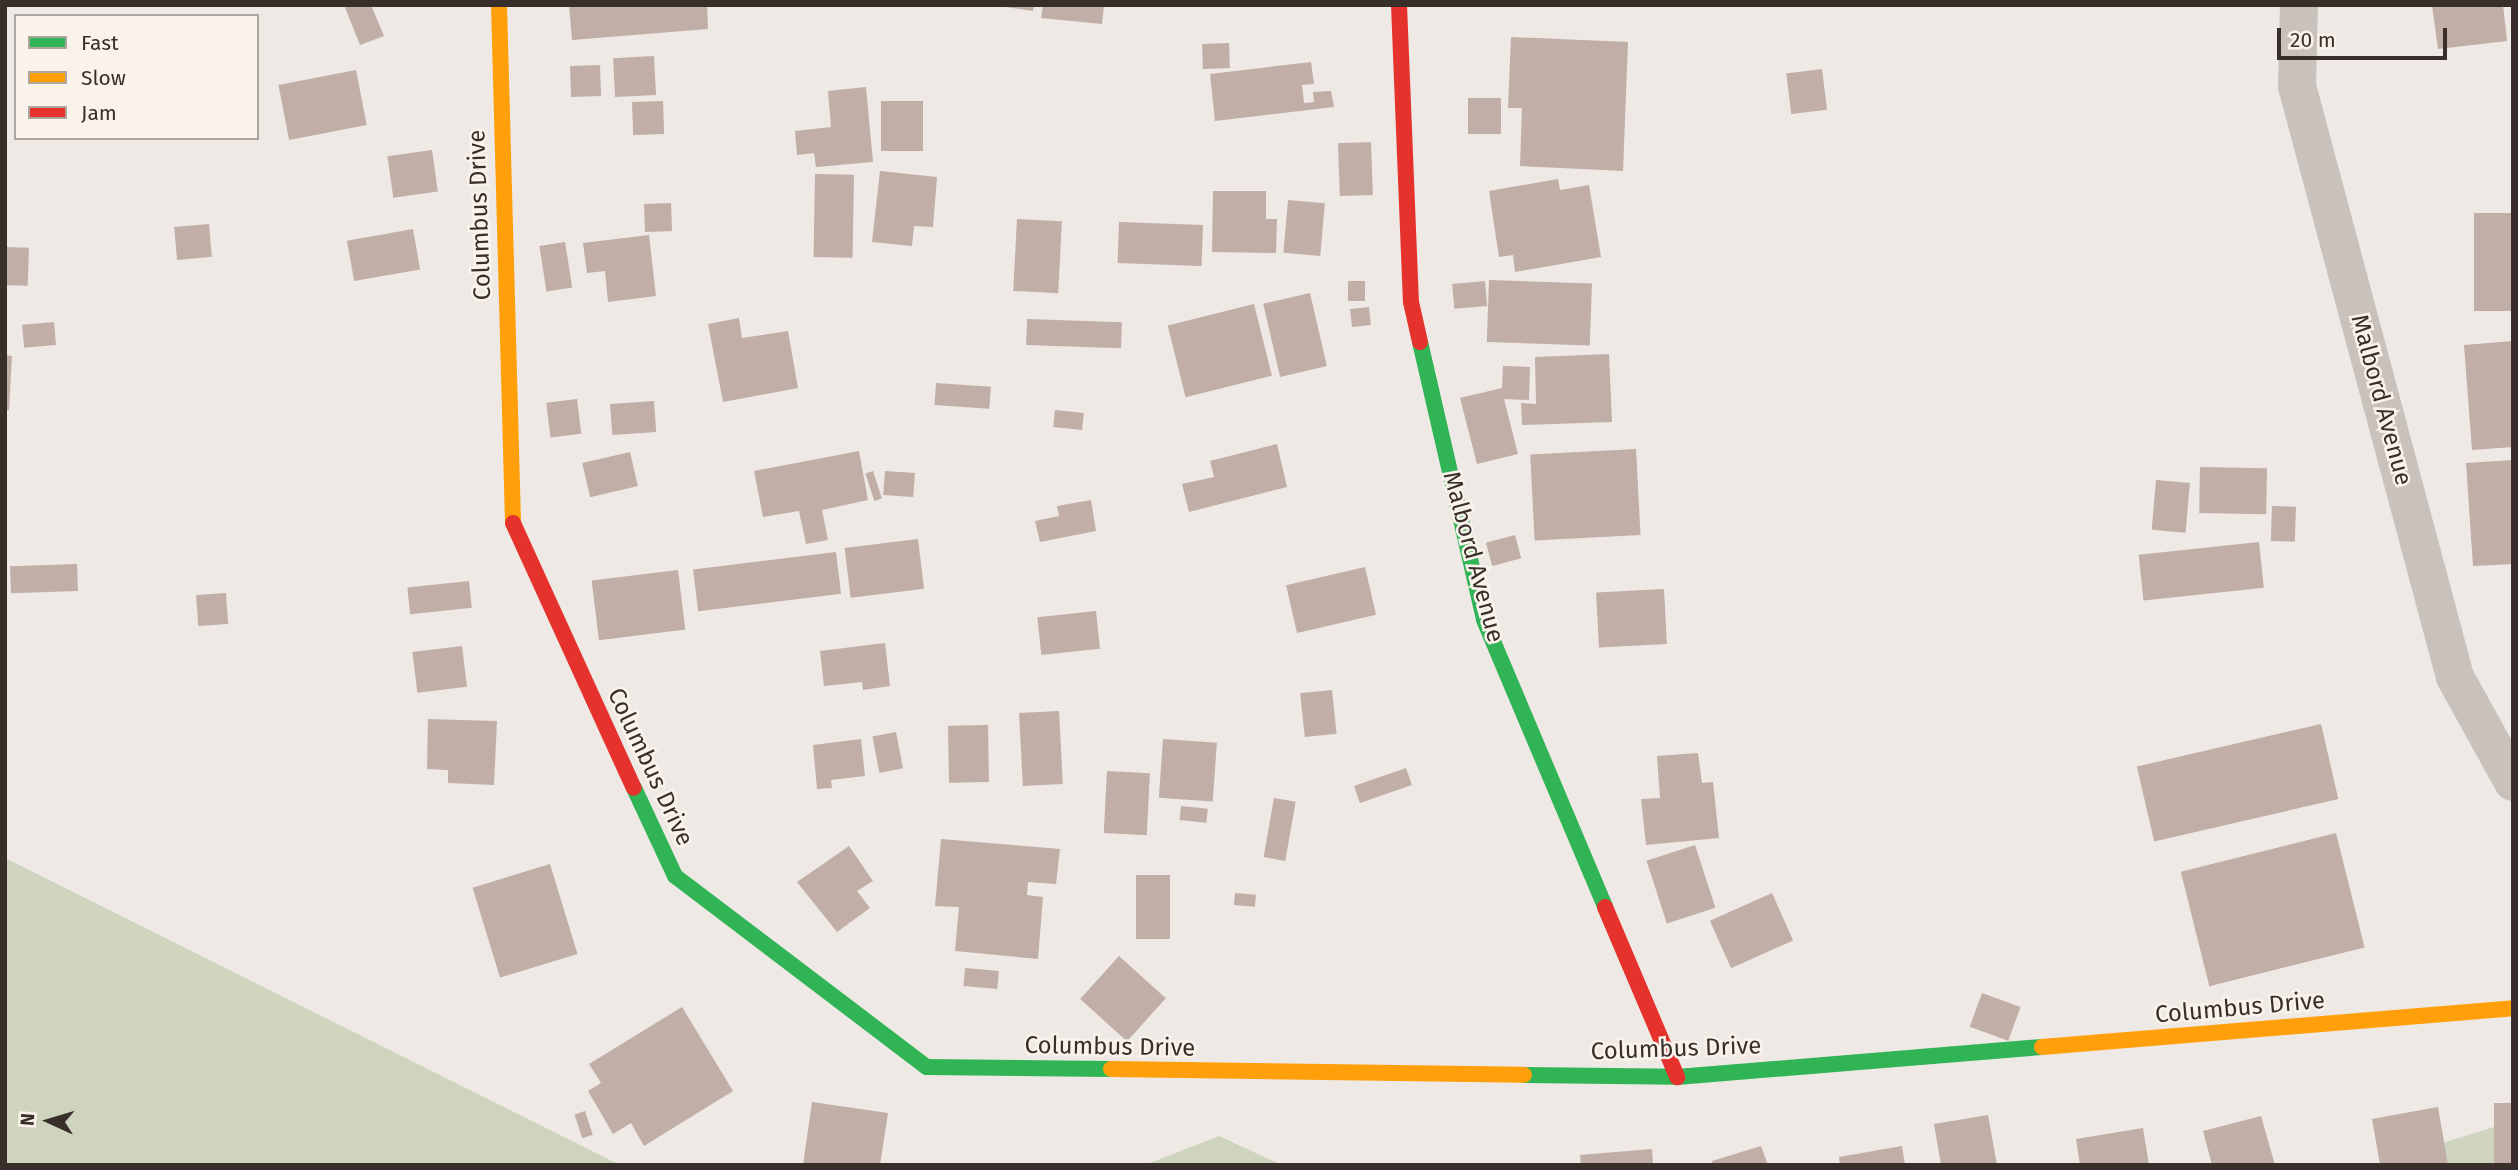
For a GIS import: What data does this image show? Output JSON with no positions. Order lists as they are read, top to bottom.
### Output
{
  "streets": {
    "street": ["Columbus Drive", "Malbord Avenue"]
  },
  "crossings": [
    ["Columbus Drive", "Malbord Avenue"]
  ],
  "legend": ["Fast", "Slow", "Jam"],
  "scale_bar": "20 m",
  "north": "left"
}
